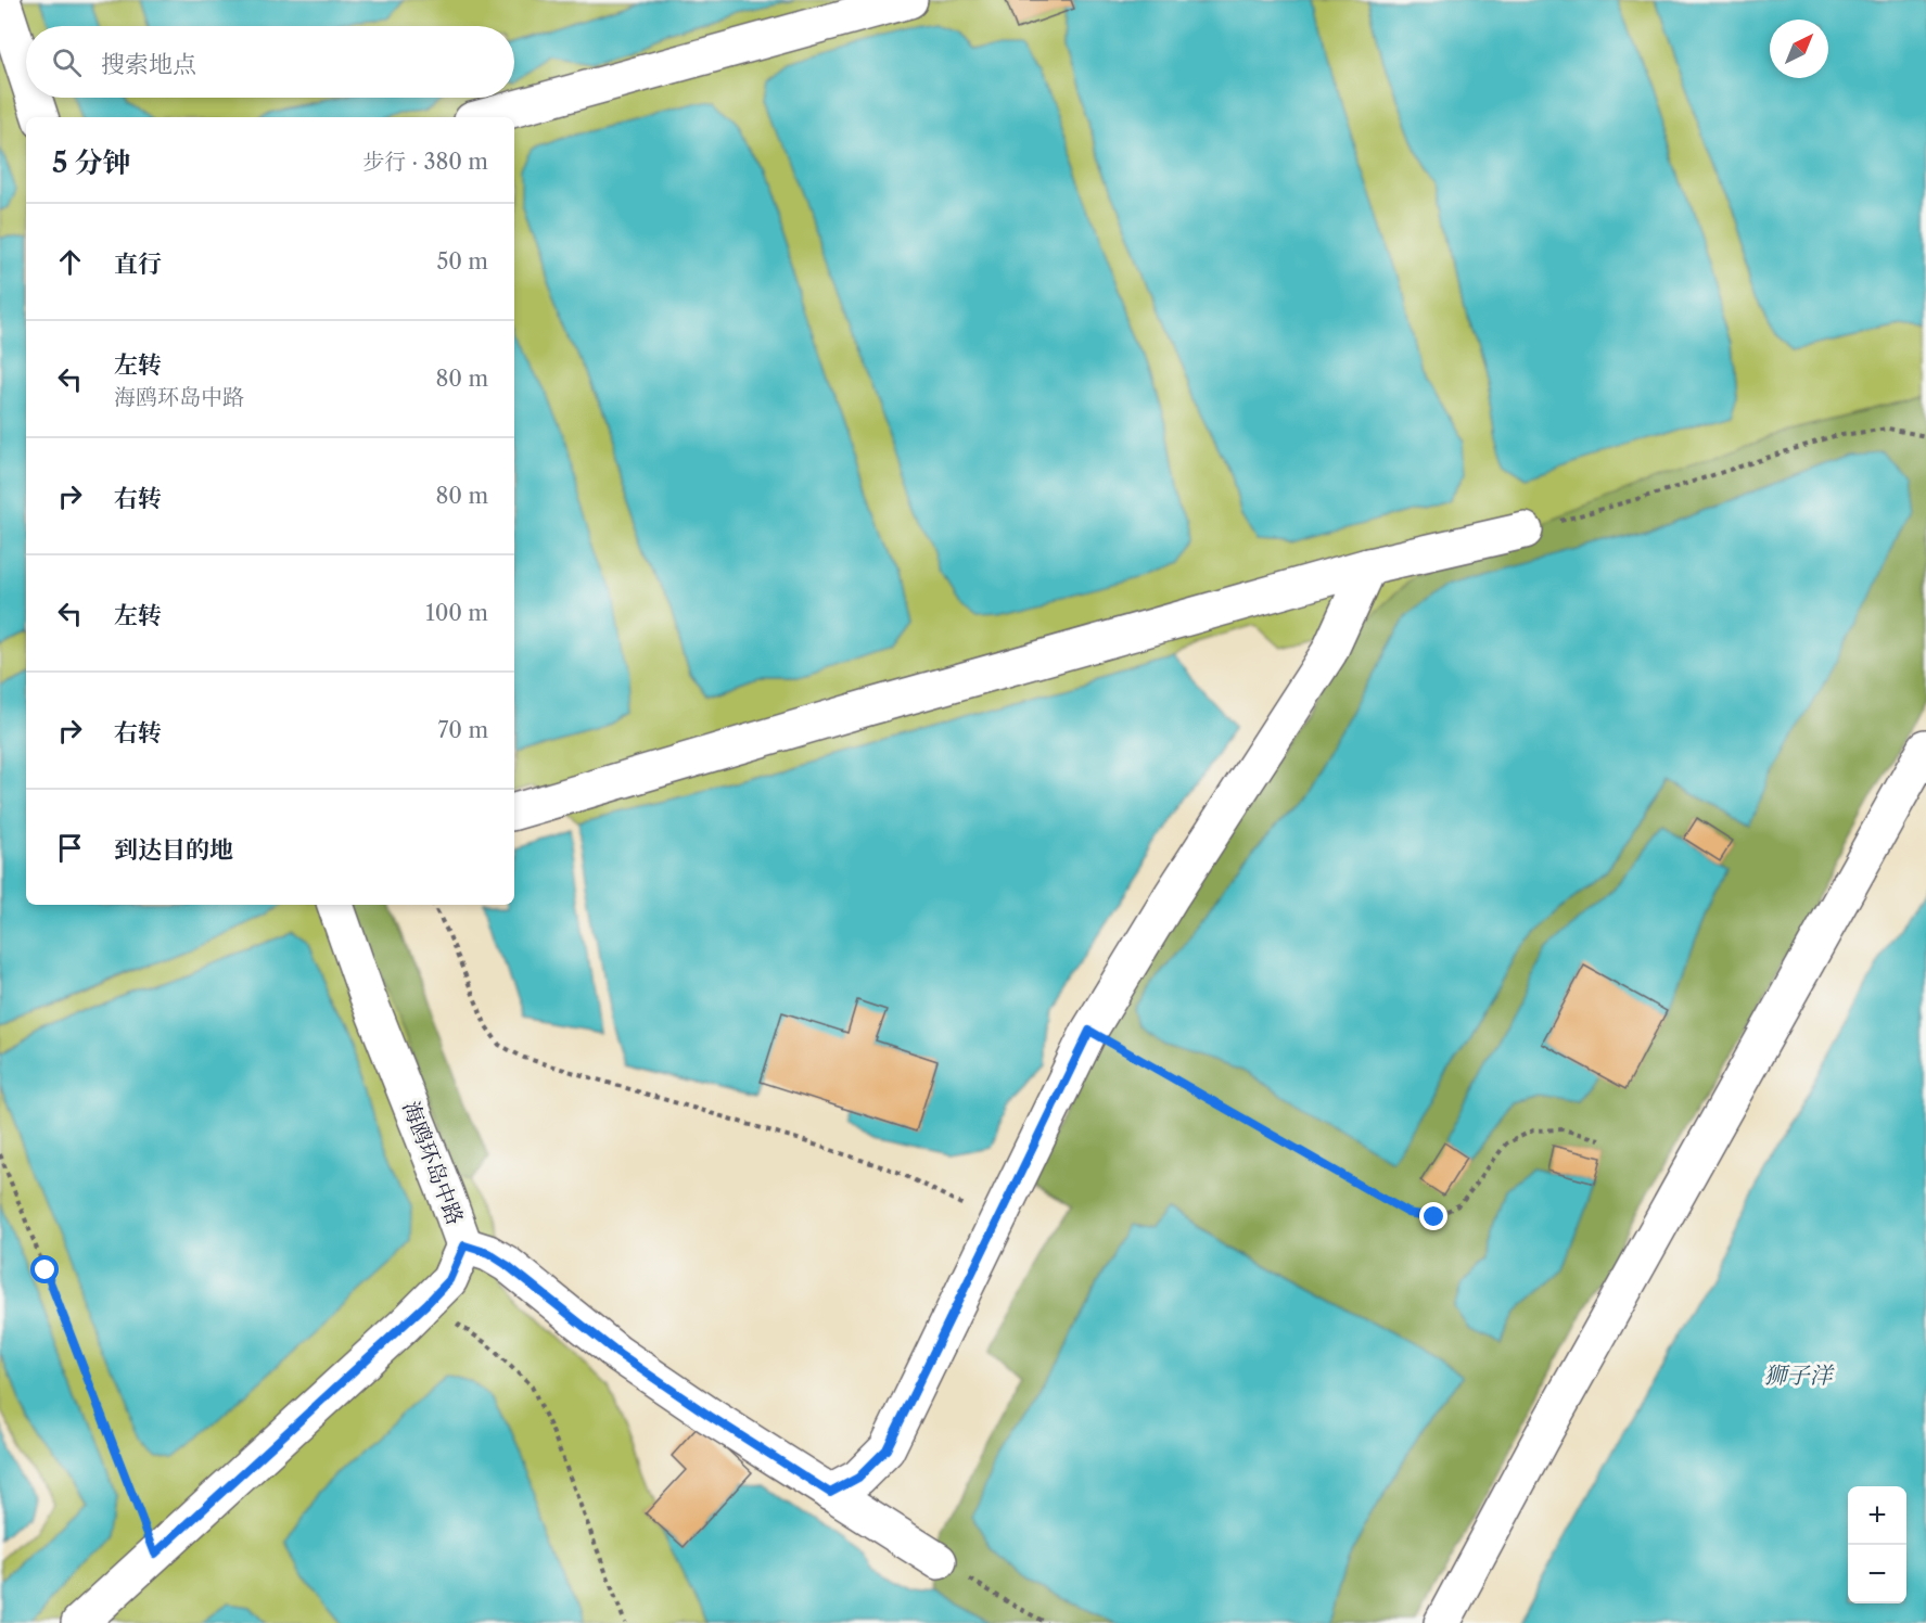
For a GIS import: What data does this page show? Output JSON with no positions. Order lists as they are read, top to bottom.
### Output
{
  "streets": {
    "street": ["海鸥环岛中路"]
  },
  "water": ["狮子洋"],
  "north": "top right",
  "page": {
    "search": "搜索地点",
    "heading": ["5 分钟", "步行 · 380 m"],
    "list": [
      ["直行", "50 m"],
      ["左转", "海鸥环岛中路", "80 m"],
      ["右转", "80 m"],
      ["左转", "100 m"],
      ["右转", "70 m"],
      "到达目的地"
    ],
    "map_buttons": ["+", "−"]
  }
}
